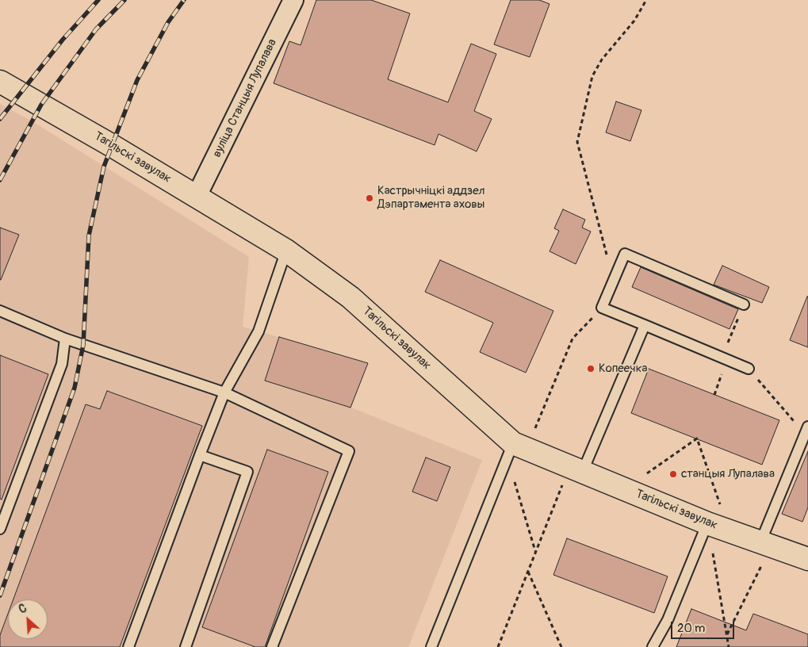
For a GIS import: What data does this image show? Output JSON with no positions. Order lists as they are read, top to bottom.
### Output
{
  "streets": {
    "main road": ["Тагільскі завулак"],
    "street": ["вуліца Станцыя Лупалава"]
  },
  "crossings": [
    ["вуліца Станцыя Лупалава", "Тагільскі завулак"]
  ],
  "places": ["Кастрычніцкі аддзел Дэпартамента аховы", "Копеечка", "станцыя Лупалава"],
  "scale_bar": "20 m",
  "north": "top left"
}
